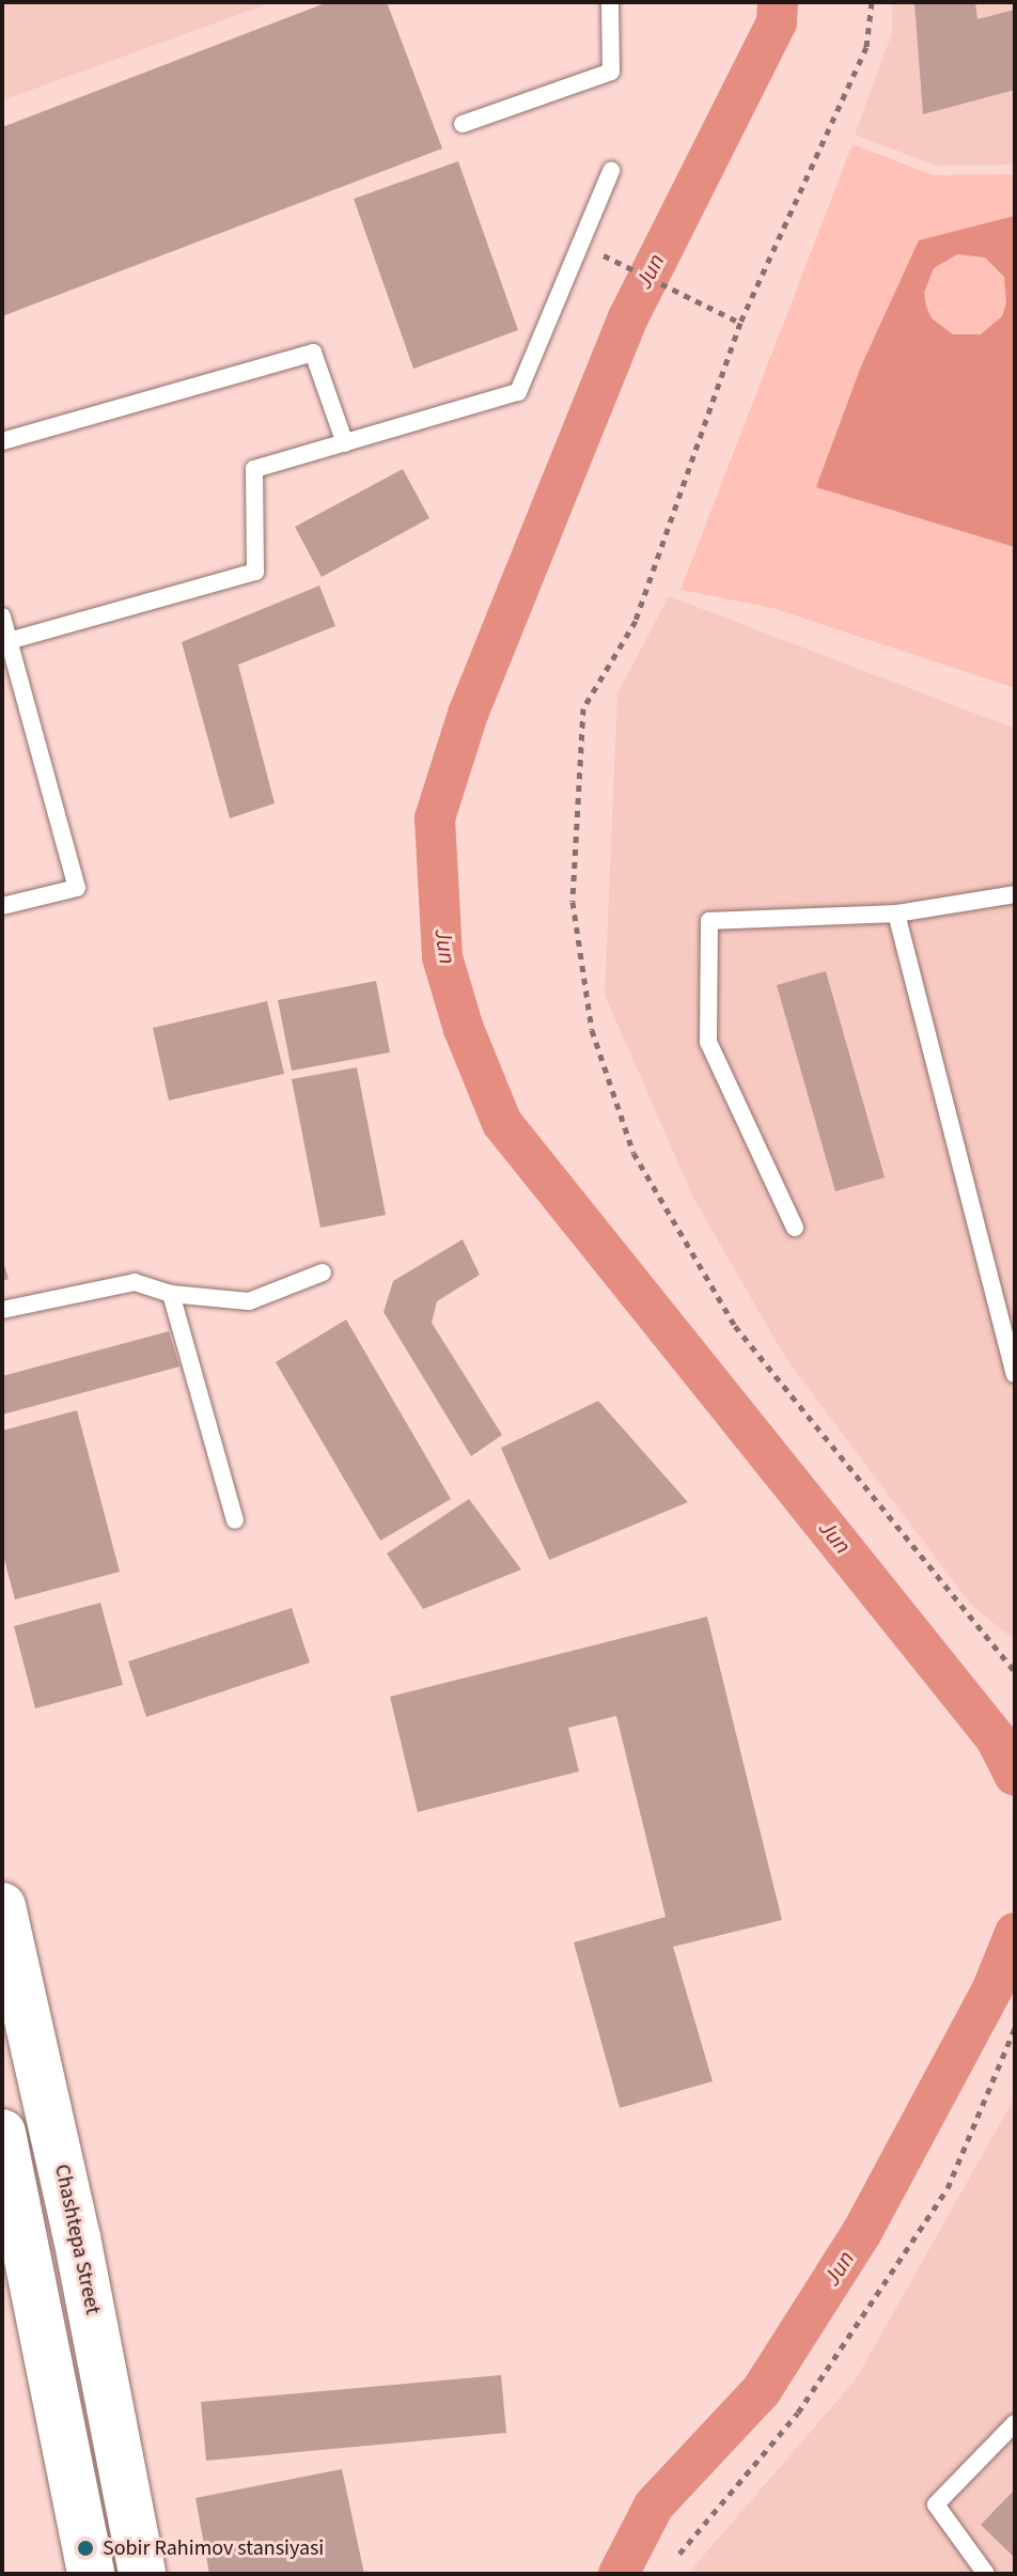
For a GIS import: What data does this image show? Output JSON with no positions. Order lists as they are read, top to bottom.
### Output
{
  "streets": {
    "main road": ["Chashtepa Street"]
  },
  "water": ["Jun"],
  "places": ["Sobir Rahimov stansiyasi"]
}
